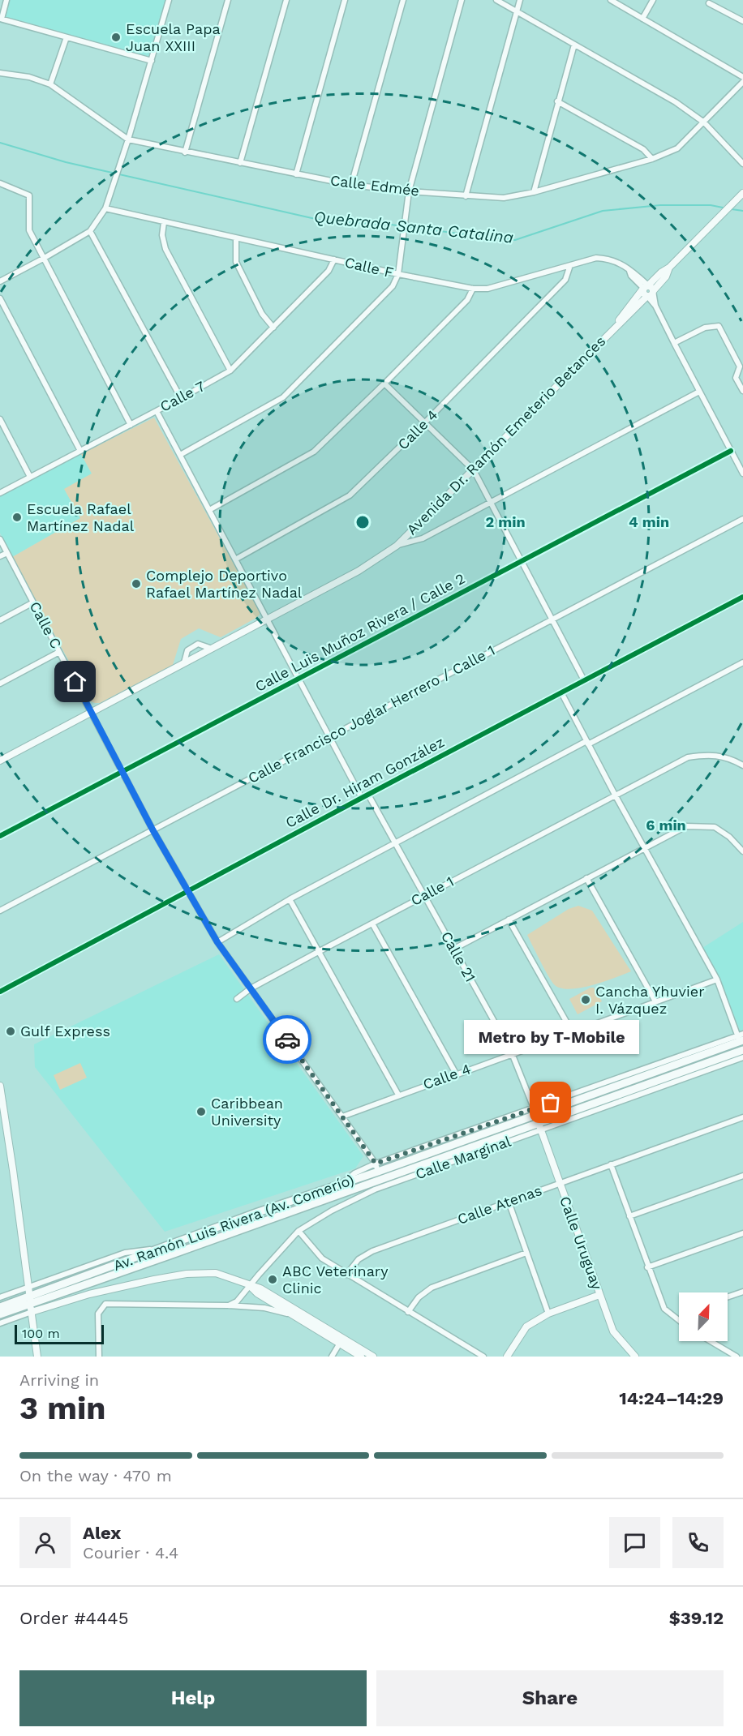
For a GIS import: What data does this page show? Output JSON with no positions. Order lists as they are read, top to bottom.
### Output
{
  "streets": {
    "main road": ["Av. Ramón Luis Rivera (Av. Comerío)"],
    "street": [
      "Calle Edmée",
      "Calle F",
      "Calle 7",
      "Calle 4",
      "Avenida Dr. Ramón Emeterio Betances",
      "Calle C",
      "Calle Luis Muñoz Rivera / Calle 2",
      "Calle Francisco Joglar Herrero / Calle 1",
      "Calle Dr. Hiram González",
      "Calle 1",
      "Calle 21",
      "Calle Marginal",
      "Calle Atenas",
      "Calle Uruguay"
    ]
  },
  "crossings": [
    ["Calle F", "Calle 7"],
    ["Calle F", "Calle 4"],
    ["Calle F", "Avenida Dr. Ramón Emeterio Betances"],
    ["Calle 4", "Calle C"],
    ["Calle 4", "Calle 21"],
    ["Avenida Dr. Ramón Emeterio Betances", "Calle C"],
    ["Calle C", "Calle Luis Muñoz Rivera / Calle 2"],
    ["Calle C", "Calle Francisco Joglar Herrero / Calle 1"],
    ["Calle C", "Calle Dr. Hiram González"],
    ["Calle C", "Calle 1"],
    ["Calle C", "Av. Ramón Luis Rivera (Av. Comerío)"],
    ["Calle Dr. Hiram González", "Calle 21"],
    ["Calle 1", "Calle 21"],
    ["Calle 21", "Calle Marginal"],
    ["Calle 21", "Av. Ramón Luis Rivera (Av. Comerío)"],
    ["Calle 21", "Calle Uruguay"],
    ["Calle Marginal", "Av. Ramón Luis Rivera (Av. Comerío)"],
    ["Calle Marginal", "Calle Uruguay"],
    ["Calle Atenas", "Calle Uruguay"],
    ["Av. Ramón Luis Rivera (Av. Comerío)", "Calle Uruguay"]
  ],
  "water": ["Quebrada Santa Catalina"],
  "places": [
    "Escuela Papa Juan XXIII",
    "Escuela Rafael Martínez Nadal",
    "Complejo Deportivo Rafael Martínez Nadal",
    "Cancha Yhuvier I. Vázquez",
    "Gulf Express",
    "Metro by T-Mobile",
    "Caribbean University",
    "ABC Veterinary Clinic"
  ],
  "scale_bar": "100 m",
  "north": "top right",
  "page": {
    "bubble": "Metro by T-Mobile",
    "scale": "100 m",
    "heading": ["3 min", "Arriving in", "14:24–14:29"],
    "panel": [
      "Alex",
      "Courier · 4.4",
      "Order #4445",
      "$39.12"
    ],
    "bar": "On the way · 470 m",
    "buttons": ["Help", "Share"]
  },
  "rings": ["2 min", "4 min", "6 min"]
}
